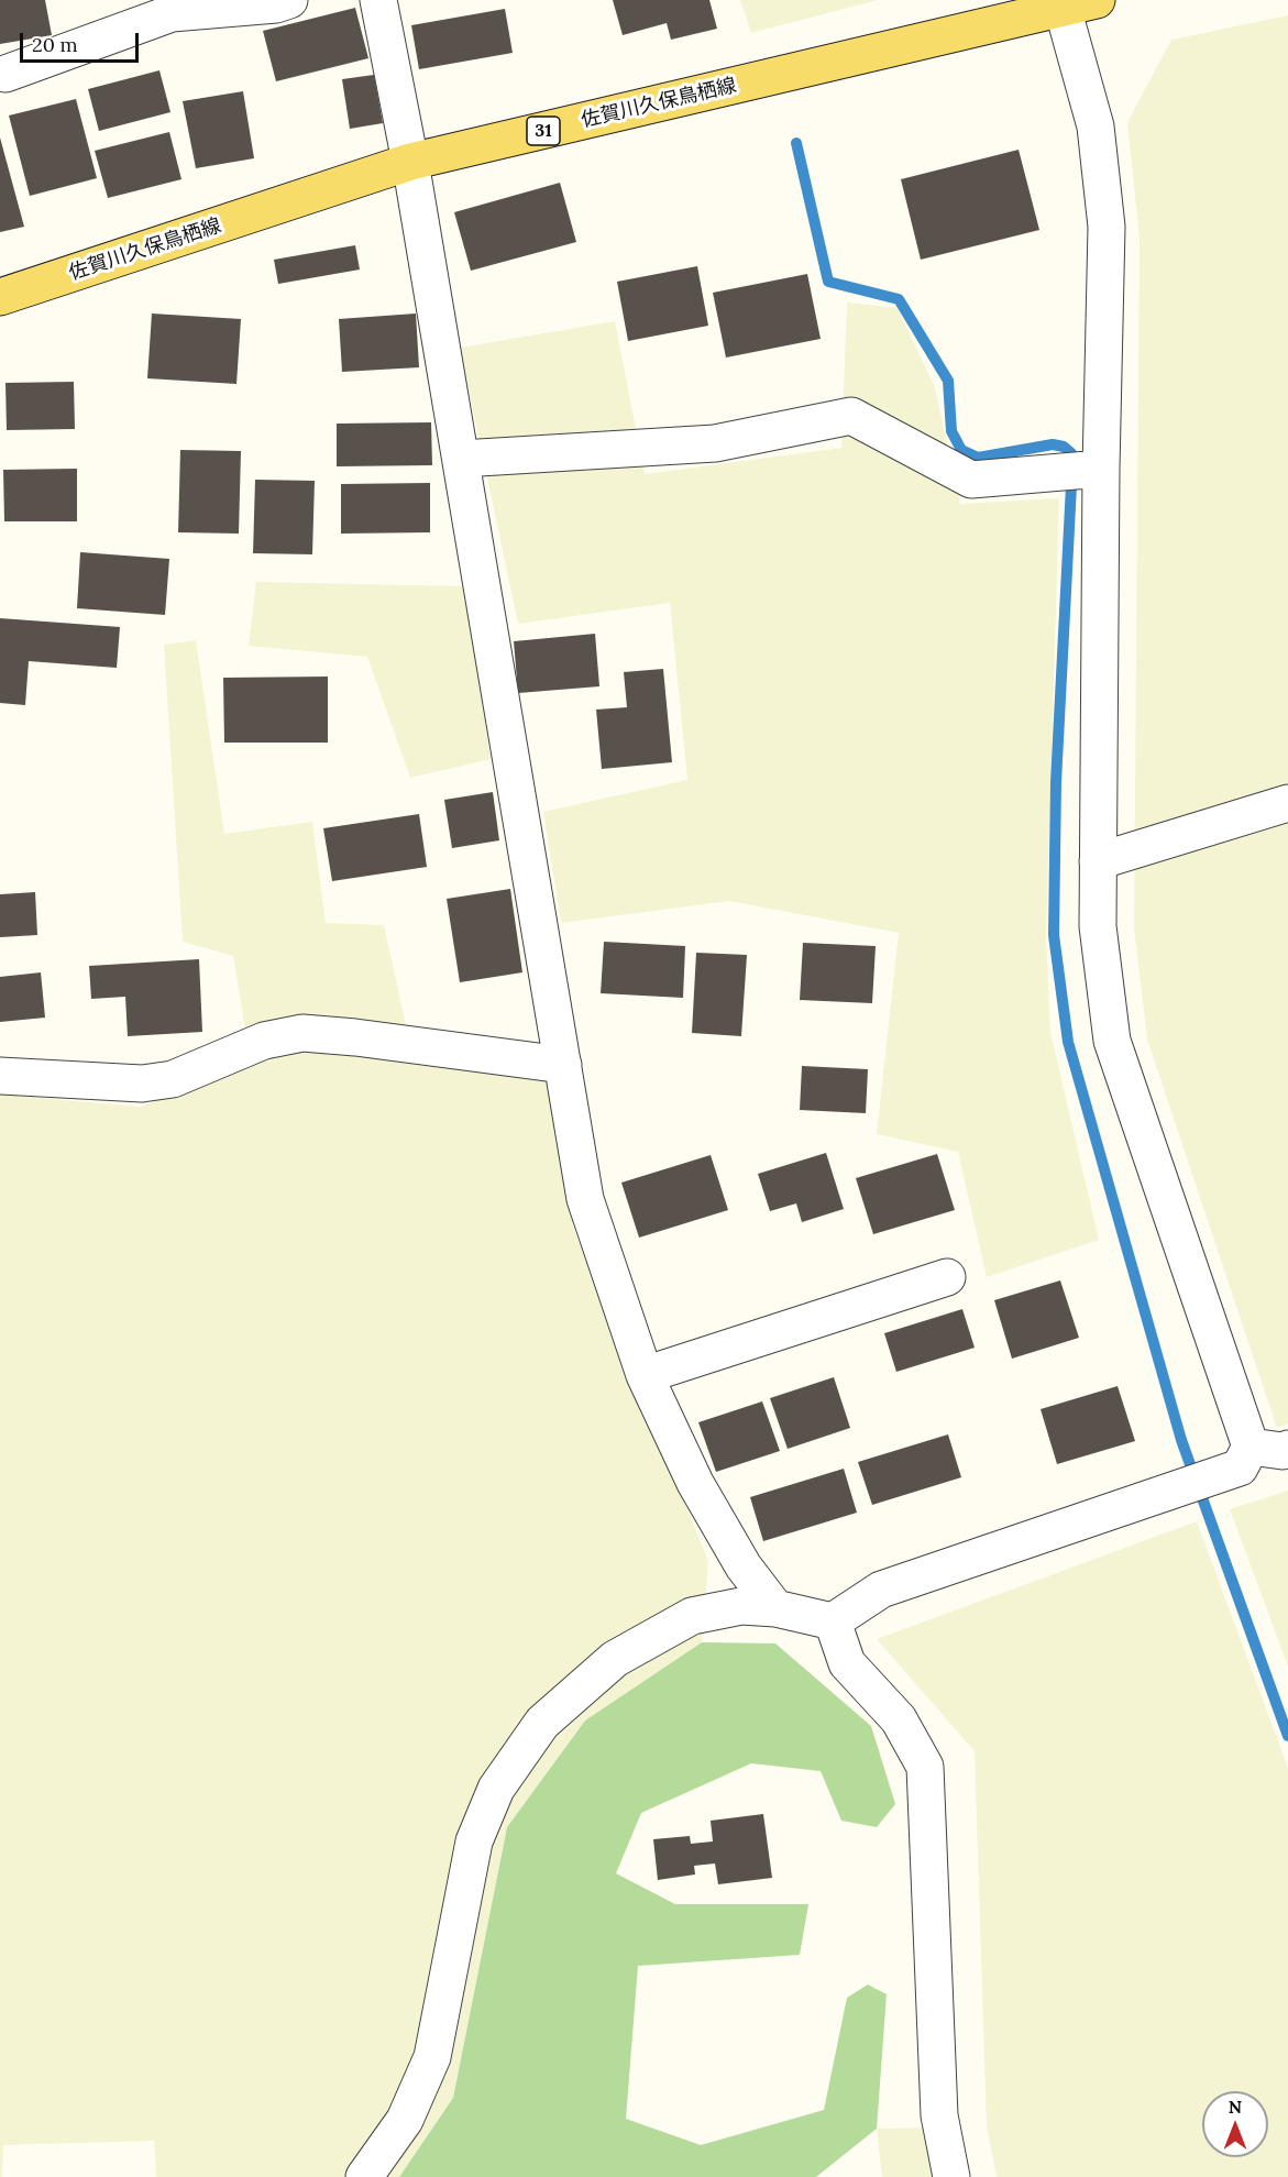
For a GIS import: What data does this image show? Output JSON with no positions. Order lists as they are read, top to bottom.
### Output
{
  "streets": {
    "main road": ["佐賀川久保鳥栖線", "31"]
  },
  "scale_bar": "20 m",
  "north": "top"
}
